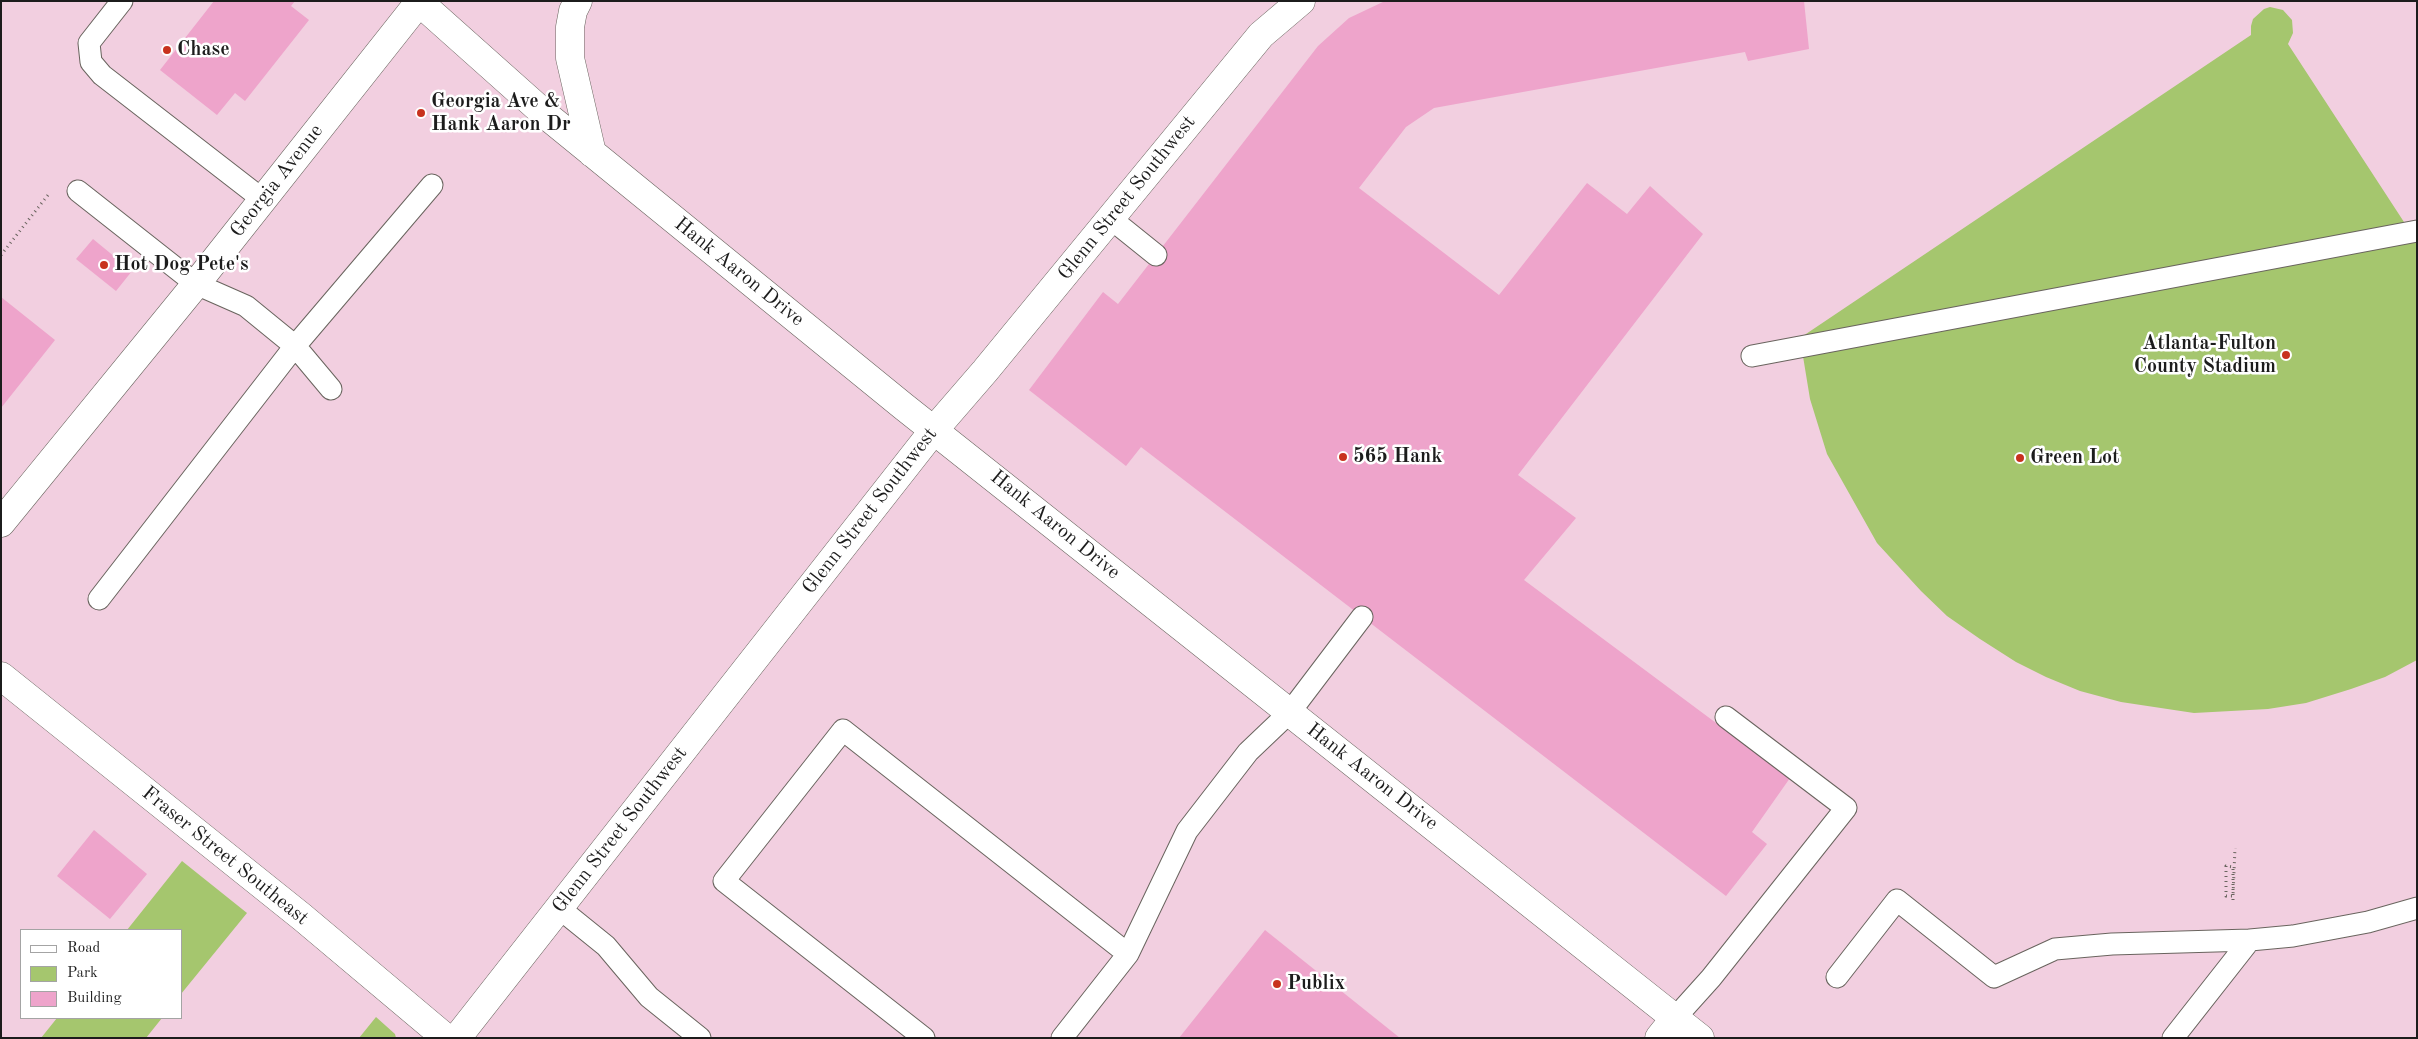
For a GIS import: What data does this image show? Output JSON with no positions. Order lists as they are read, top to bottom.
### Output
{
  "streets": {
    "main road": [
      "Georgia Avenue",
      "Glenn Street Southwest",
      "Hank Aaron Drive",
      "Fraser Street Southeast"
    ]
  },
  "crossings": [
    ["Georgia Avenue", "Hank Aaron Drive"],
    ["Glenn Street Southwest", "Hank Aaron Drive"]
  ],
  "places": [
    "Chase",
    "Georgia Ave & Hank Aaron Dr",
    "Hot Dog Pete's",
    "Atlanta-Fulton County Stadium",
    "565 Hank",
    "Green Lot",
    "Publix"
  ],
  "legend": ["Road", "Park", "Building"]
}
